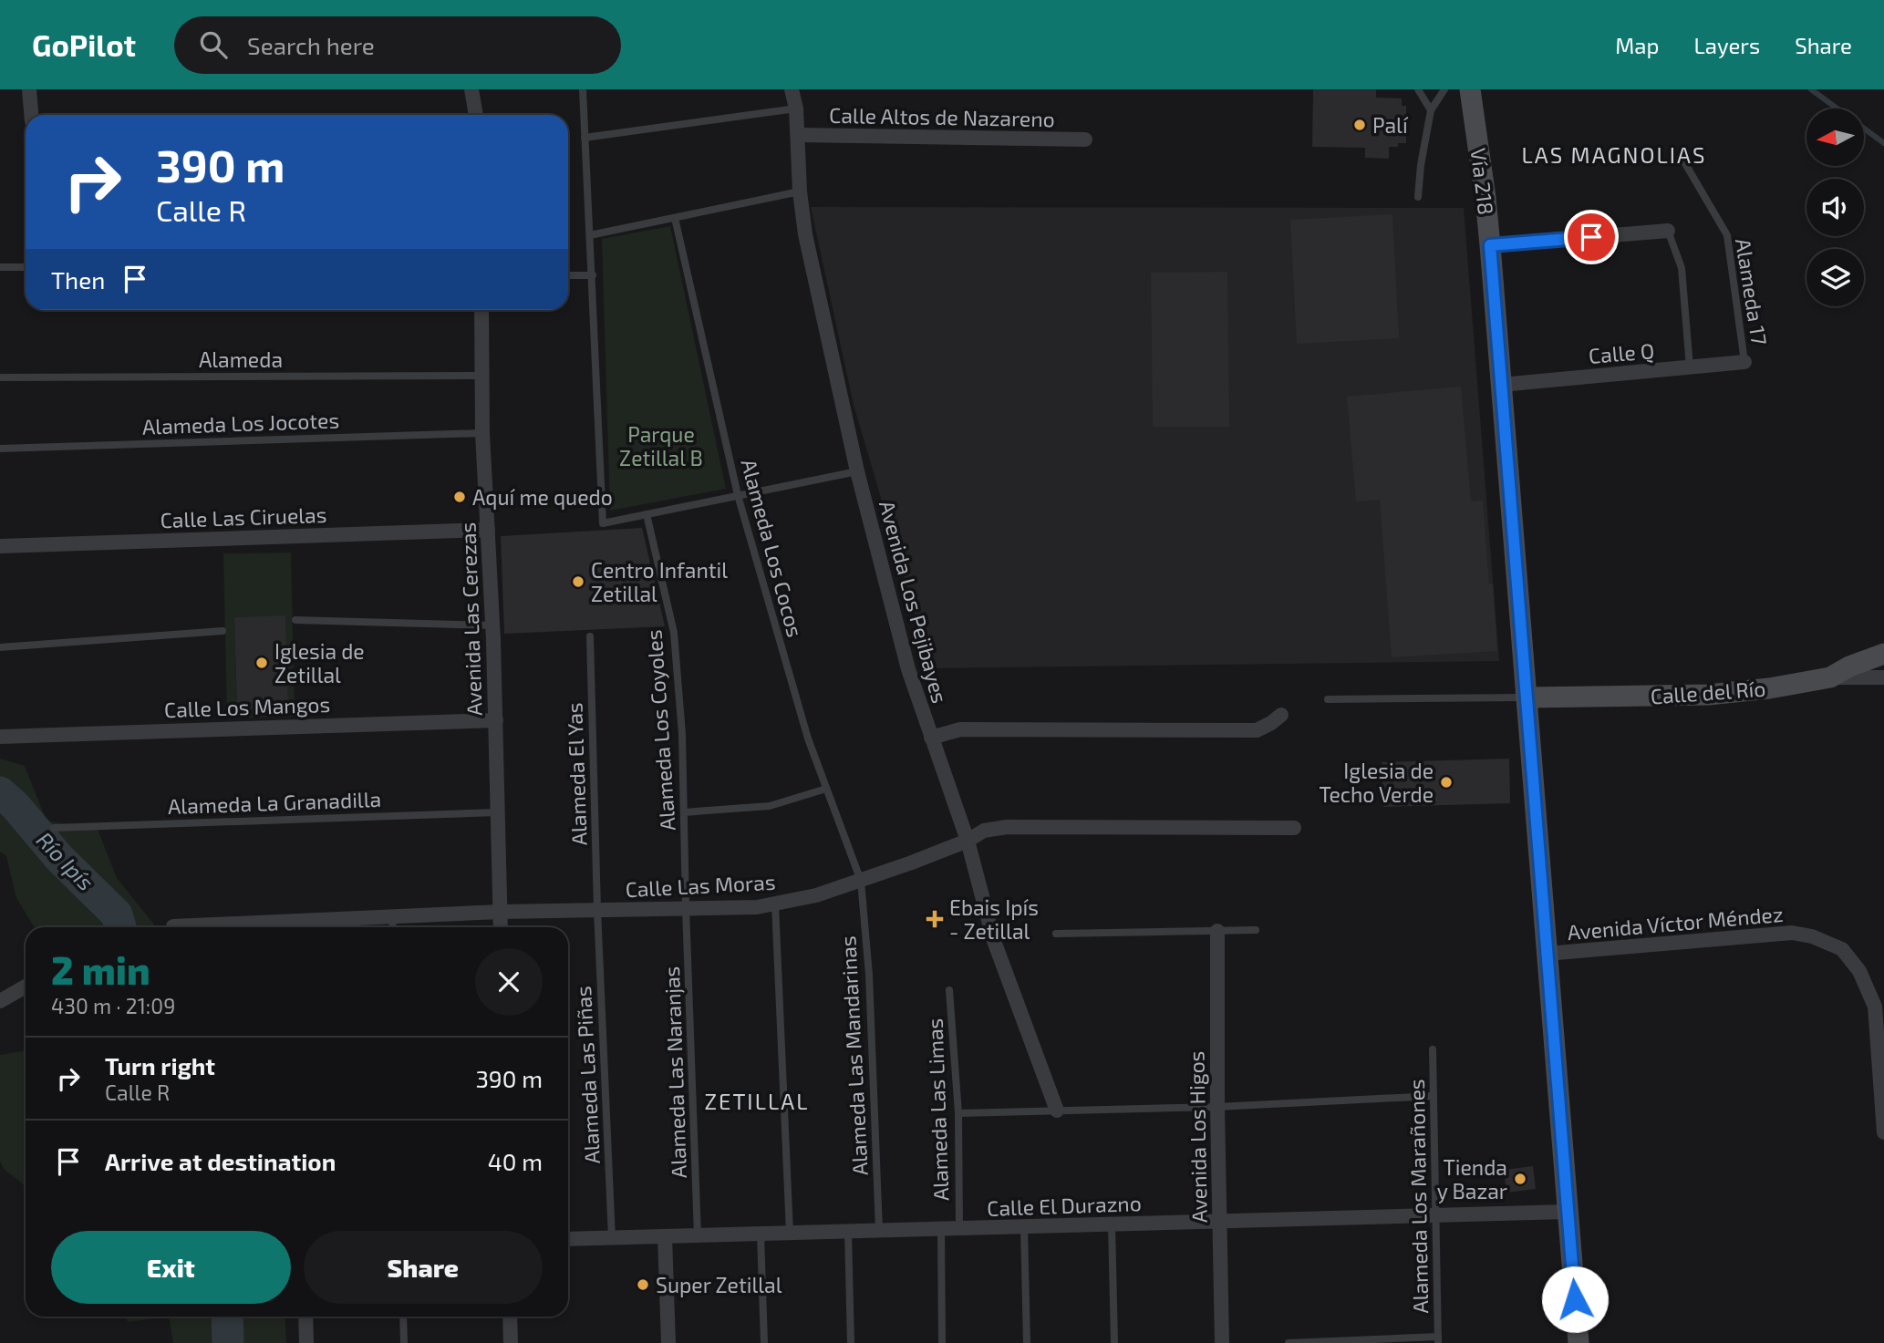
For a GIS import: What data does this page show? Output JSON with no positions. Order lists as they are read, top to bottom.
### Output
{
  "streets": {
    "main road": ["Vía 218", "Calle del Río"],
    "street": [
      "Calle Altos de Nazareno",
      "Calle Q",
      "Calle Las Ciruelas",
      "Avenida Los Pejibayes",
      "Avenida Las Cerezas",
      "Calle Los Mangos",
      "Calle Las Moras",
      "Avenida Víctor Méndez",
      "Avenida Los Higos",
      "Calle El Durazno"
    ],
    "lane": [
      "Alameda 17",
      "Alameda",
      "Alameda Los Jocotes",
      "Alameda Los Cocos",
      "Alameda Los Coyoles",
      "Alameda El Yas",
      "Alameda La Granadilla",
      "Alameda Las Mandarinas",
      "Alameda Las Naranjas",
      "Alameda Las Piñas",
      "Alameda Las Limas",
      "Alameda Los Marañones"
    ]
  },
  "crossings": [
    ["Calle Altos de Nazareno", "Avenida Los Pejibayes"],
    ["Vía 218", "Calle Q"],
    ["Vía 218", "Calle del Río"],
    ["Vía 218", "Avenida Víctor Méndez"],
    ["Vía 218", "Calle El Durazno"],
    ["Alameda 17", "Calle Q"],
    ["Alameda", "Avenida Las Cerezas"],
    ["Alameda Los Jocotes", "Avenida Las Cerezas"],
    ["Calle Las Ciruelas", "Avenida Las Cerezas"],
    ["Alameda Los Cocos", "Calle Las Moras"],
    ["Alameda Los Cocos", "Alameda Las Mandarinas"],
    ["Avenida Los Pejibayes", "Calle Las Moras"],
    ["Avenida Las Cerezas", "Calle Los Mangos"],
    ["Avenida Las Cerezas", "Alameda La Granadilla"],
    ["Avenida Las Cerezas", "Calle Las Moras"],
    ["Alameda Los Coyoles", "Calle Las Moras"],
    ["Alameda Los Coyoles", "Alameda Las Naranjas"],
    ["Alameda El Yas", "Calle Las Moras"],
    ["Alameda El Yas", "Alameda Las Piñas"],
    ["Calle Las Moras", "Alameda Las Mandarinas"],
    ["Calle Las Moras", "Alameda Las Naranjas"],
    ["Calle Las Moras", "Alameda Las Piñas"],
    ["Alameda Las Mandarinas", "Calle El Durazno"],
    ["Alameda Las Naranjas", "Calle El Durazno"],
    ["Alameda Las Piñas", "Calle El Durazno"],
    ["Alameda Las Limas", "Calle El Durazno"],
    ["Avenida Los Higos", "Calle El Durazno"],
    ["Alameda Los Marañones", "Calle El Durazno"]
  ],
  "districts": ["LAS MAGNOLIAS", "ZETILLAL"],
  "water": ["Río Ipís"],
  "parks": ["Parque Zetillal B"],
  "places": {
    "other": [
      "Palí",
      "Aquí me quedo",
      "Centro Infantil Zetillal",
      "Iglesia de Zetillal",
      "Iglesia de Techo Verde",
      "Tienda y Bazar",
      "Super Zetillal"
    ],
    "health": ["Ebais Ipís - Zetillal"]
  },
  "north": "left",
  "page": {
    "header": "GoPilot",
    "search": "Search here",
    "nav": ["Map", "Layers", "Share"],
    "turn": ["390 m", "Calle R"],
    "then": "Then",
    "heading": ["2 min", "430 m · 21:09"],
    "list": [
      {
        "name": "Turn right",
        "note": "Calle R",
        "value": "390 m"
      },
      {
        "name": "Arrive at destination",
        "value": "40 m"
      }
    ],
    "buttons": ["Exit", "Share"]
  }
}
